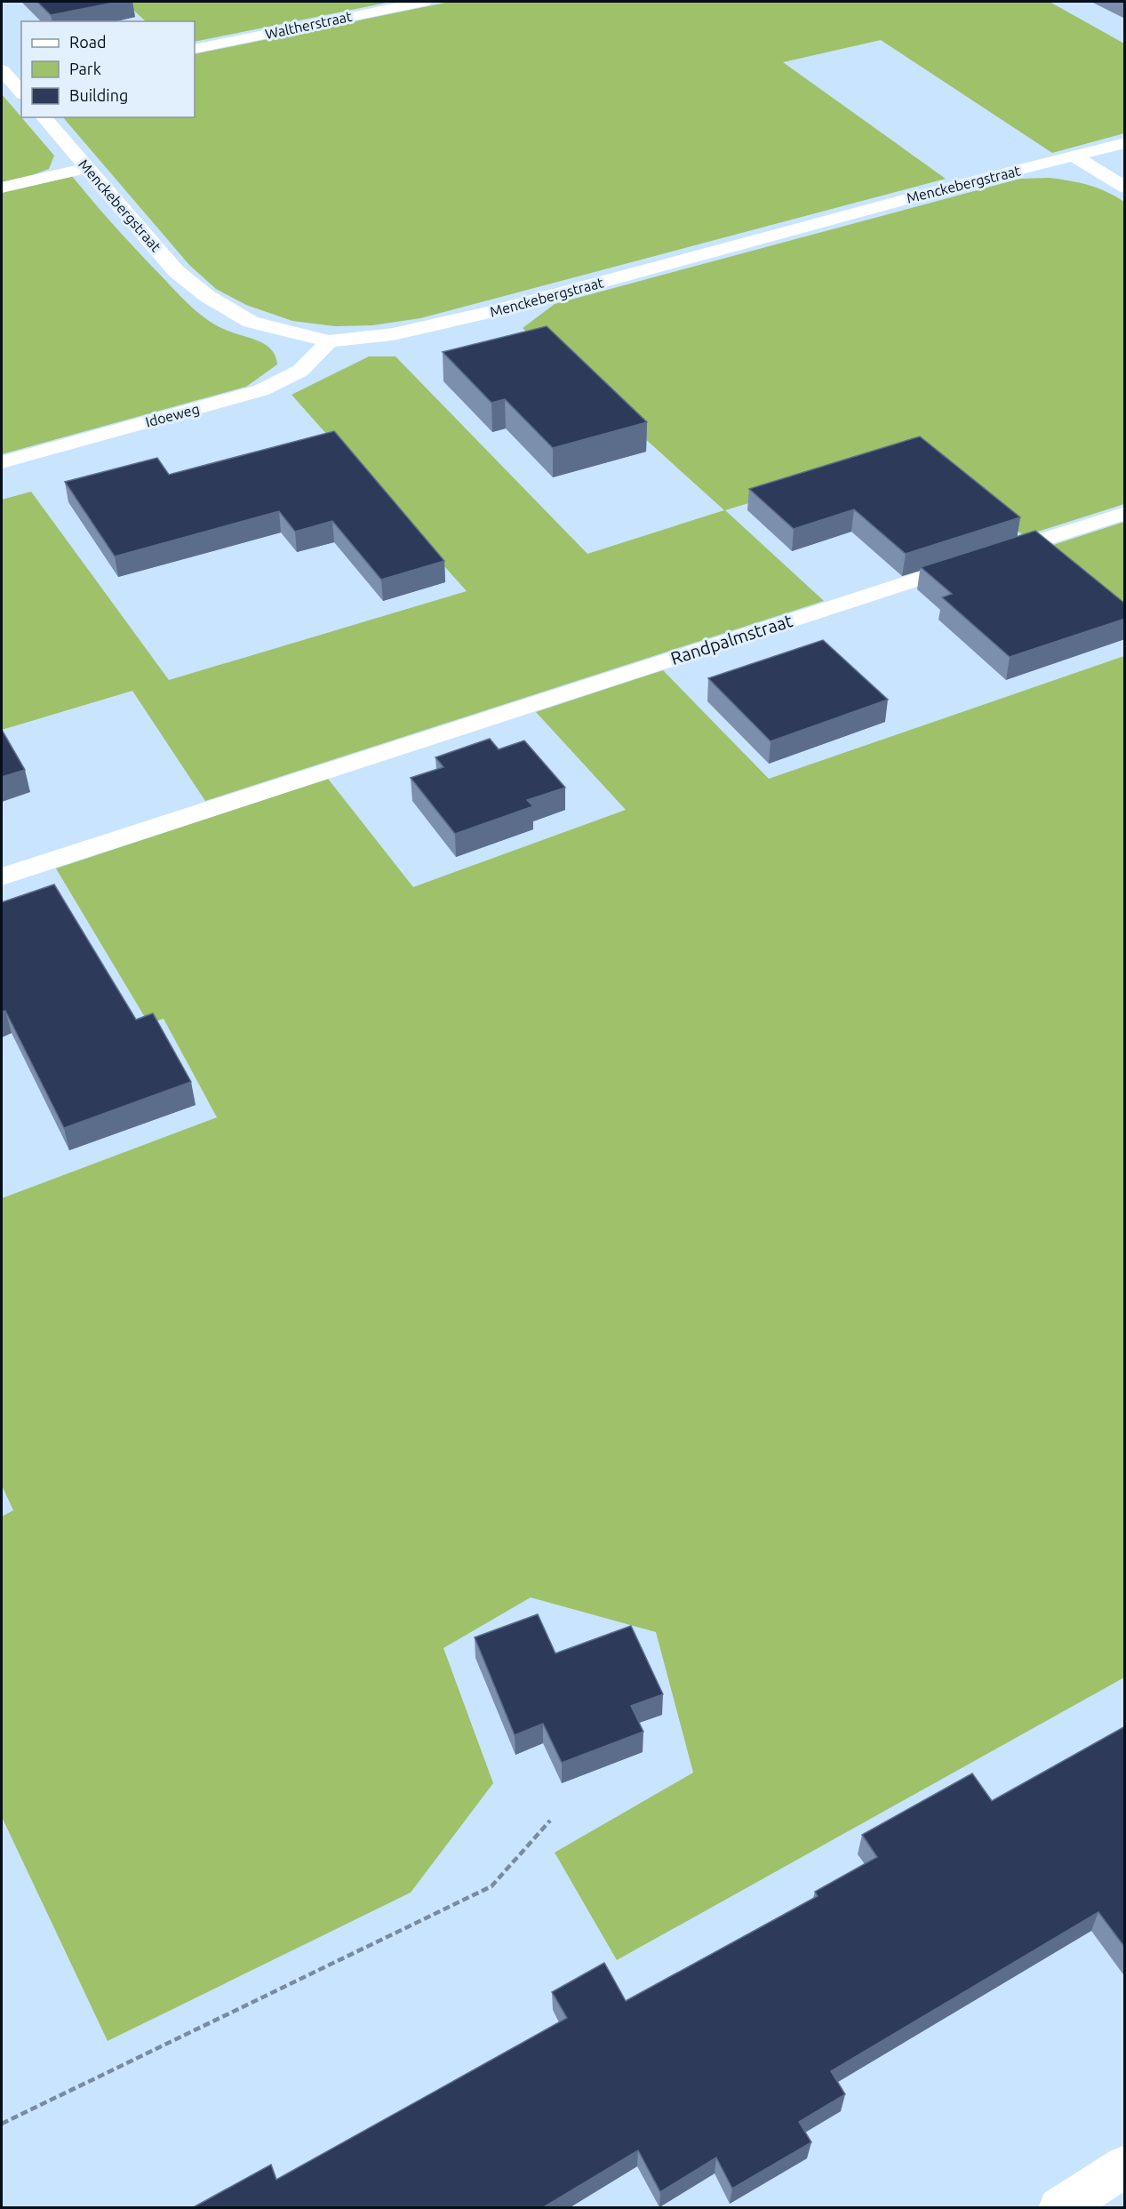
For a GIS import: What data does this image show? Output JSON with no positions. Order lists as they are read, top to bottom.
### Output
{
  "streets": {
    "street": [
      "Waltherstraat",
      "Menckebergstraat",
      "Idoeweg",
      "Randpalmstraat"
    ]
  },
  "crossings": [
    ["Menckebergstraat", "Idoeweg"]
  ],
  "legend": ["Road", "Park", "Building"]
}
